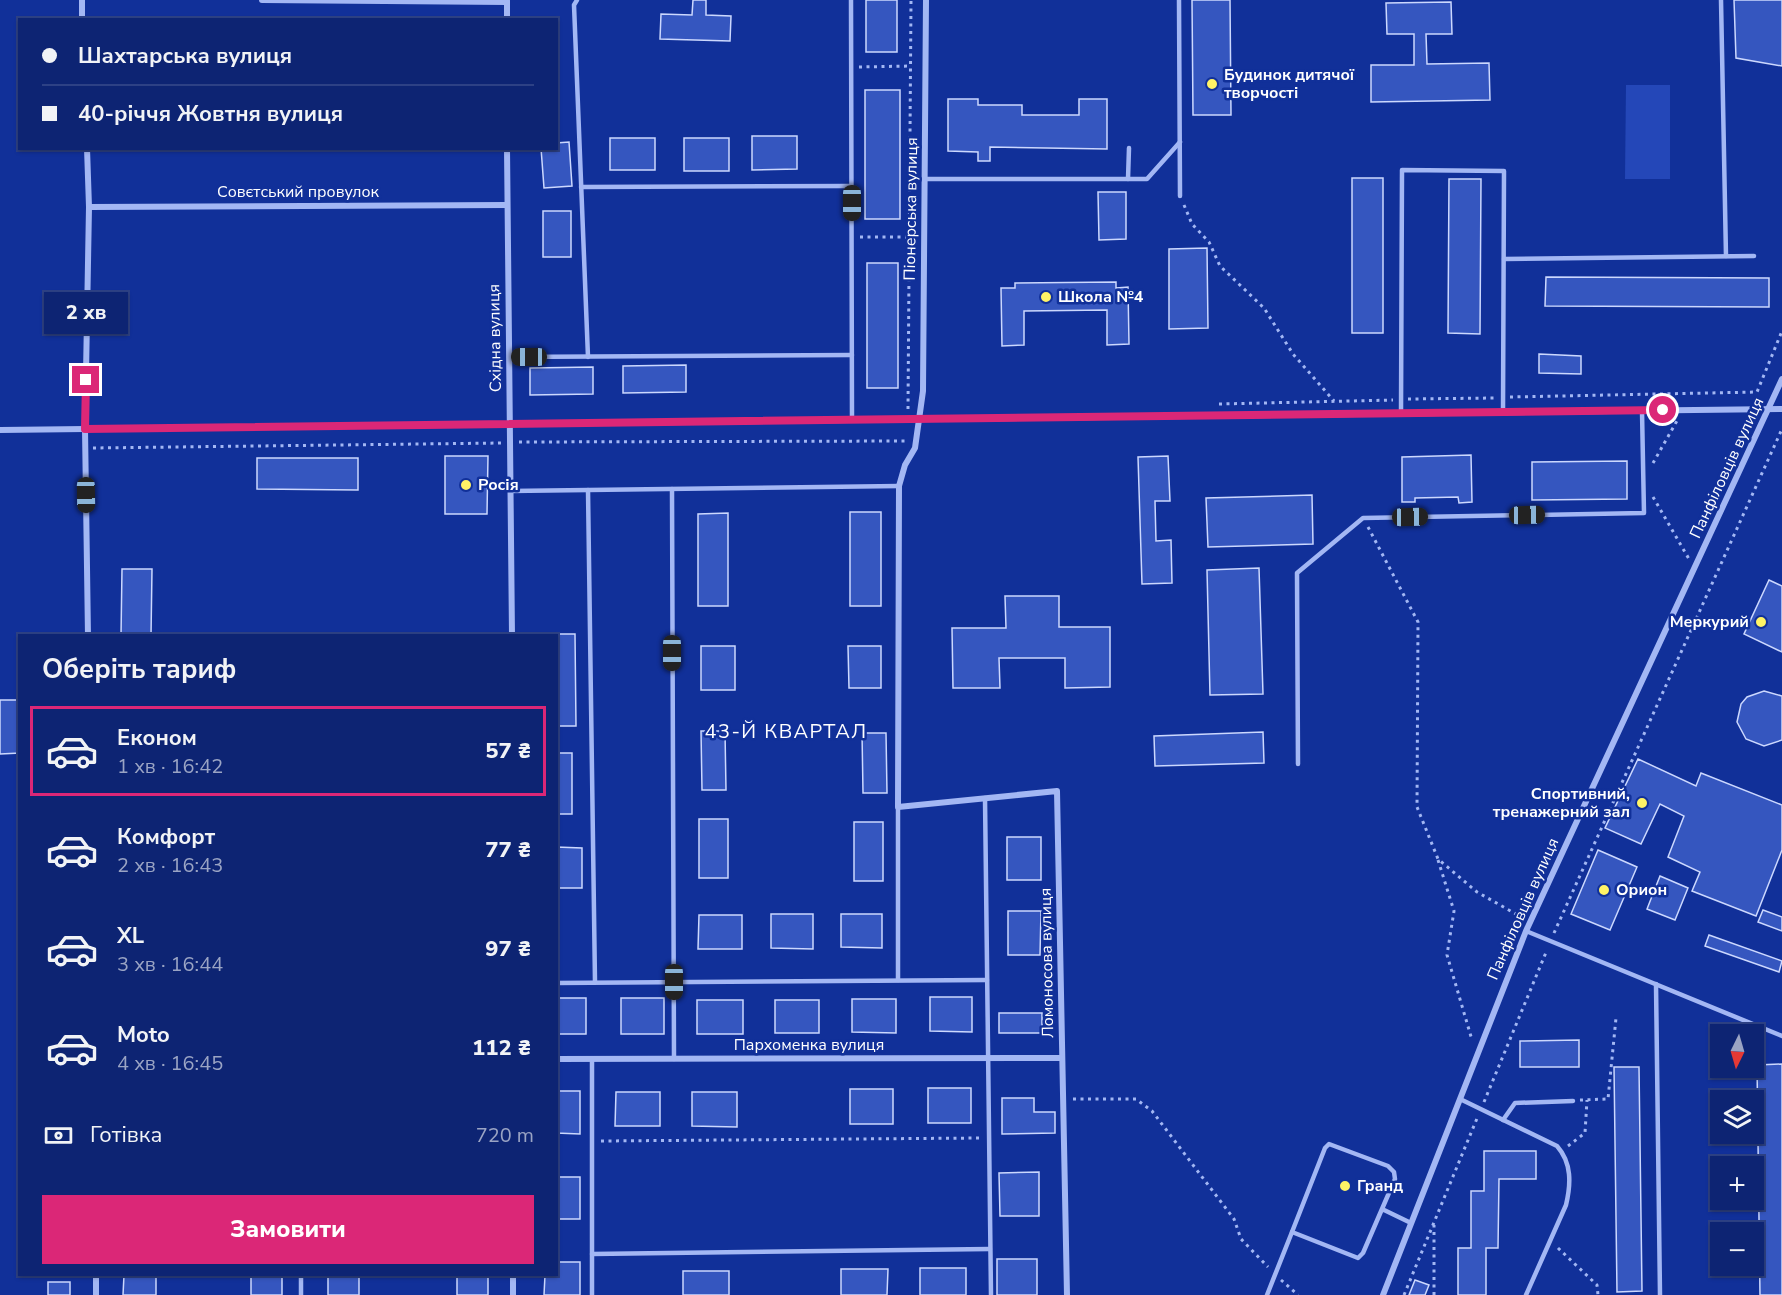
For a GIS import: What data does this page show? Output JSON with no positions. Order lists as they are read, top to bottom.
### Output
{
  "streets": {
    "street": [
      "Совєтський провулок",
      "Піонерська вулиця",
      "Східна вулиця",
      "Панфіловців вулиця",
      "Ломоносова вулиця",
      "Пархоменка вулиця"
    ]
  },
  "crossings": [
    ["Совєтський провулок", "Східна вулиця"],
    ["Піонерська вулиця", "Ломоносова вулиця"],
    ["Ломоносова вулиця", "Пархоменка вулиця"]
  ],
  "districts": ["43-Й КВАРТАЛ"],
  "places": [
    "Будинок дитячої творчості",
    "Школа №4",
    "Росія",
    "Меркурий",
    "Спортивний, тренажерний зал",
    "Орион",
    "Гранд"
  ],
  "north": "bottom",
  "page": {
    "banner": ["Шахтарська вулиця", "40-річчя Жовтня вулиця"],
    "bubble": "2 хв",
    "heading": "Оберіть тариф",
    "list": [
      {
        "name": "Економ",
        "note": "1 хв · 16:42",
        "value": "57 ₴"
      },
      {
        "name": "Комфорт",
        "note": "2 хв · 16:43",
        "value": "77 ₴"
      },
      {
        "name": "XL",
        "note": "3 хв · 16:44",
        "value": "97 ₴"
      },
      {
        "name": "Moto",
        "note": "4 хв · 16:45",
        "value": "112 ₴"
      }
    ],
    "map_buttons": ["+", "−"],
    "pay": ["Готівка", "720 m"],
    "buttons": "Замовити"
  }
}
